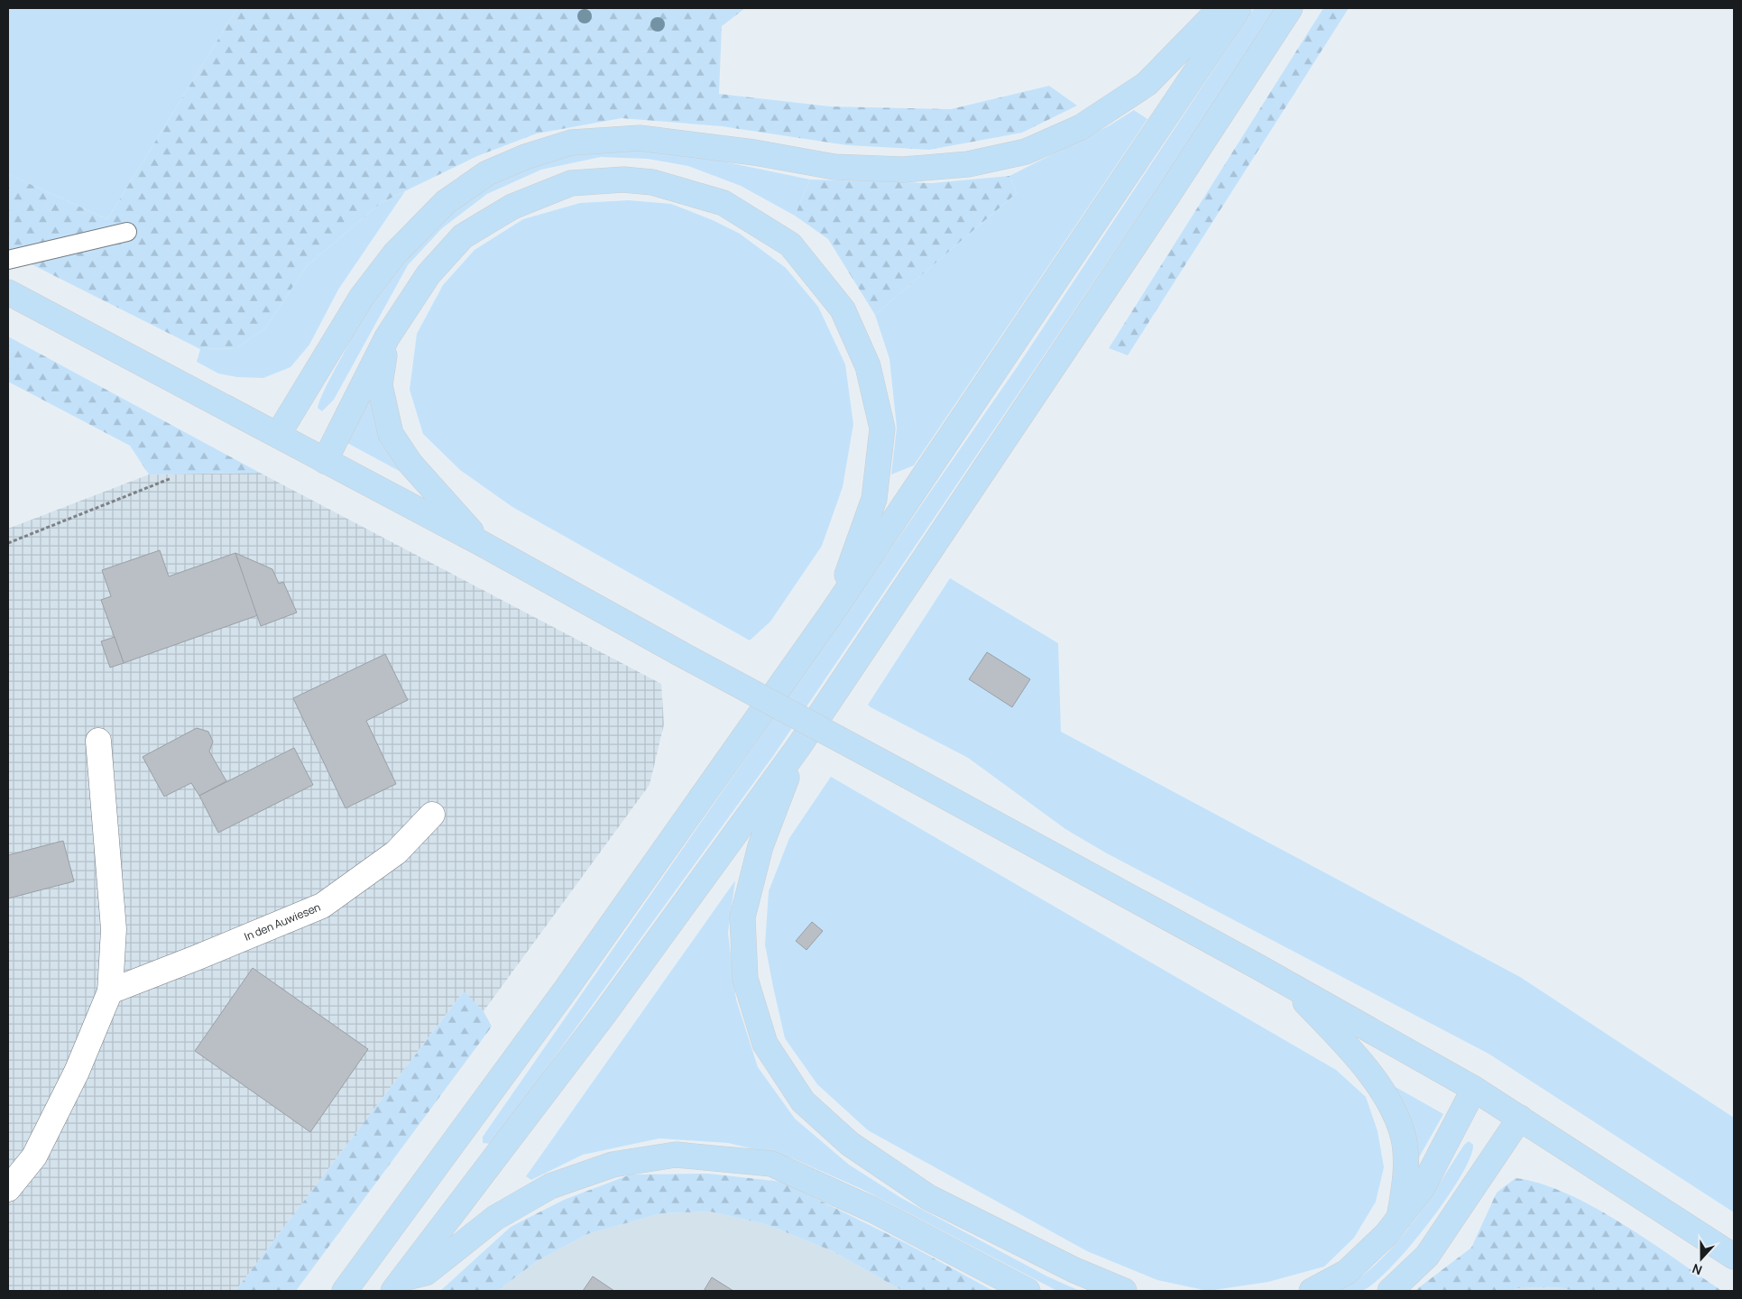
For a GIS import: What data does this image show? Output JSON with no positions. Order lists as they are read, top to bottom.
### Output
{
  "streets": {
    "street": ["In den Auwiesen"]
  },
  "north": "bottom"
}
